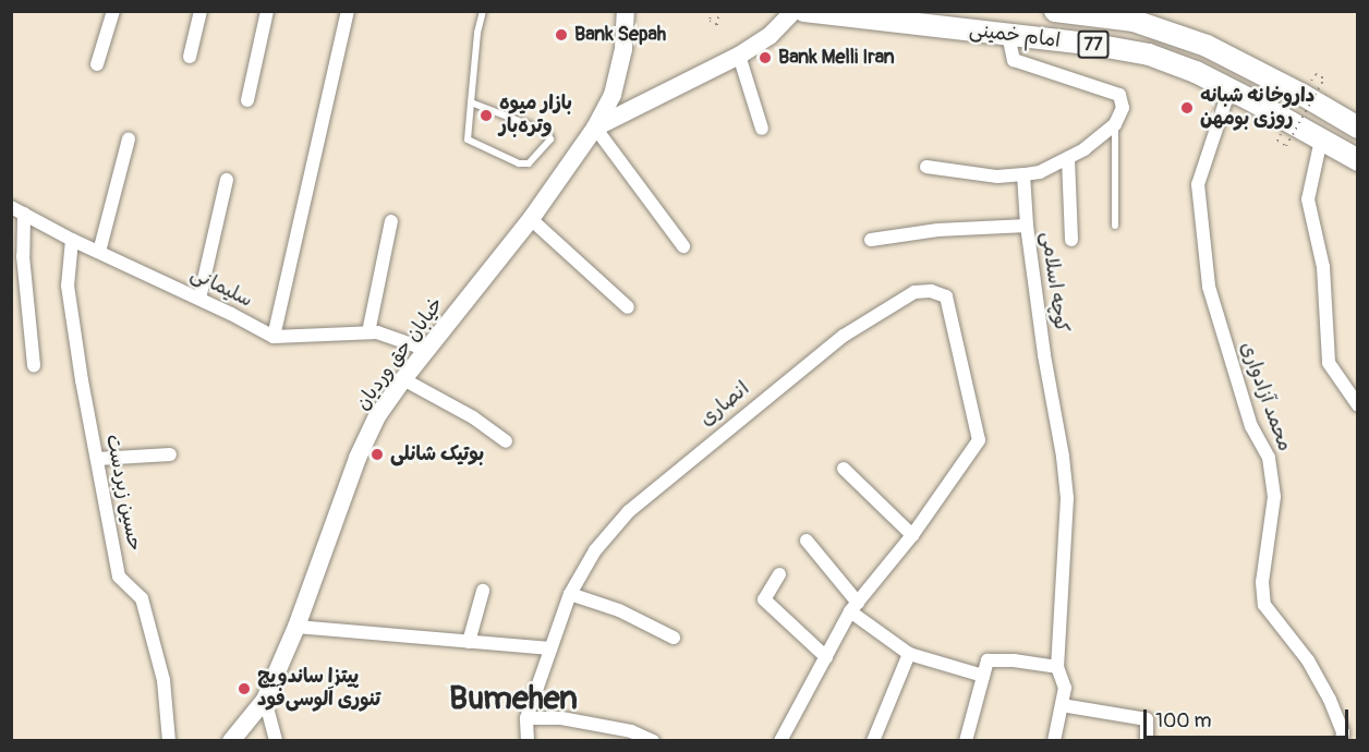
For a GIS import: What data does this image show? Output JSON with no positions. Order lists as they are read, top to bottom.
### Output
{
  "streets": {
    "highway": ["امام خمینی", "77"],
    "main road": ["خیابان حق وردیان"],
    "street": [
      "کوچه اسلامی",
      "سلیمانی",
      "محمد آزادواری",
      "انصاری",
      "حسین زبردست"
    ]
  },
  "crossings": [
    ["امام خمینی", "محمد آزادواری"],
    ["سلیمانی", "خیابان حق وردیان"],
    ["سلیمانی", "حسین زبردست"]
  ],
  "districts": ["Bumehen"],
  "places": [
    "Bank Sepah",
    "Bank Melli Iran",
    "داروخانه شبانه روزی بومهن",
    "بازار میوه وتره‌بار",
    "بوتیک شانلی",
    "پیتزا ساندویچ تنوری اَلوسی‌‌فود"
  ],
  "scale_bar": "100 m"
}
